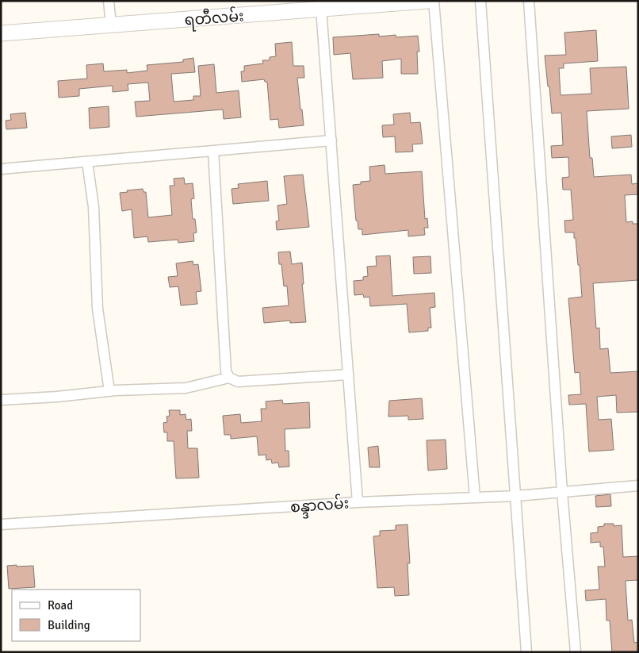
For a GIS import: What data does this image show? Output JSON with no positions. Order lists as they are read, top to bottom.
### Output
{
  "streets": {
    "street": ["ရတီလမ်း", "စန္ဒာလမ်း"]
  },
  "legend": ["Road", "Building"]
}
